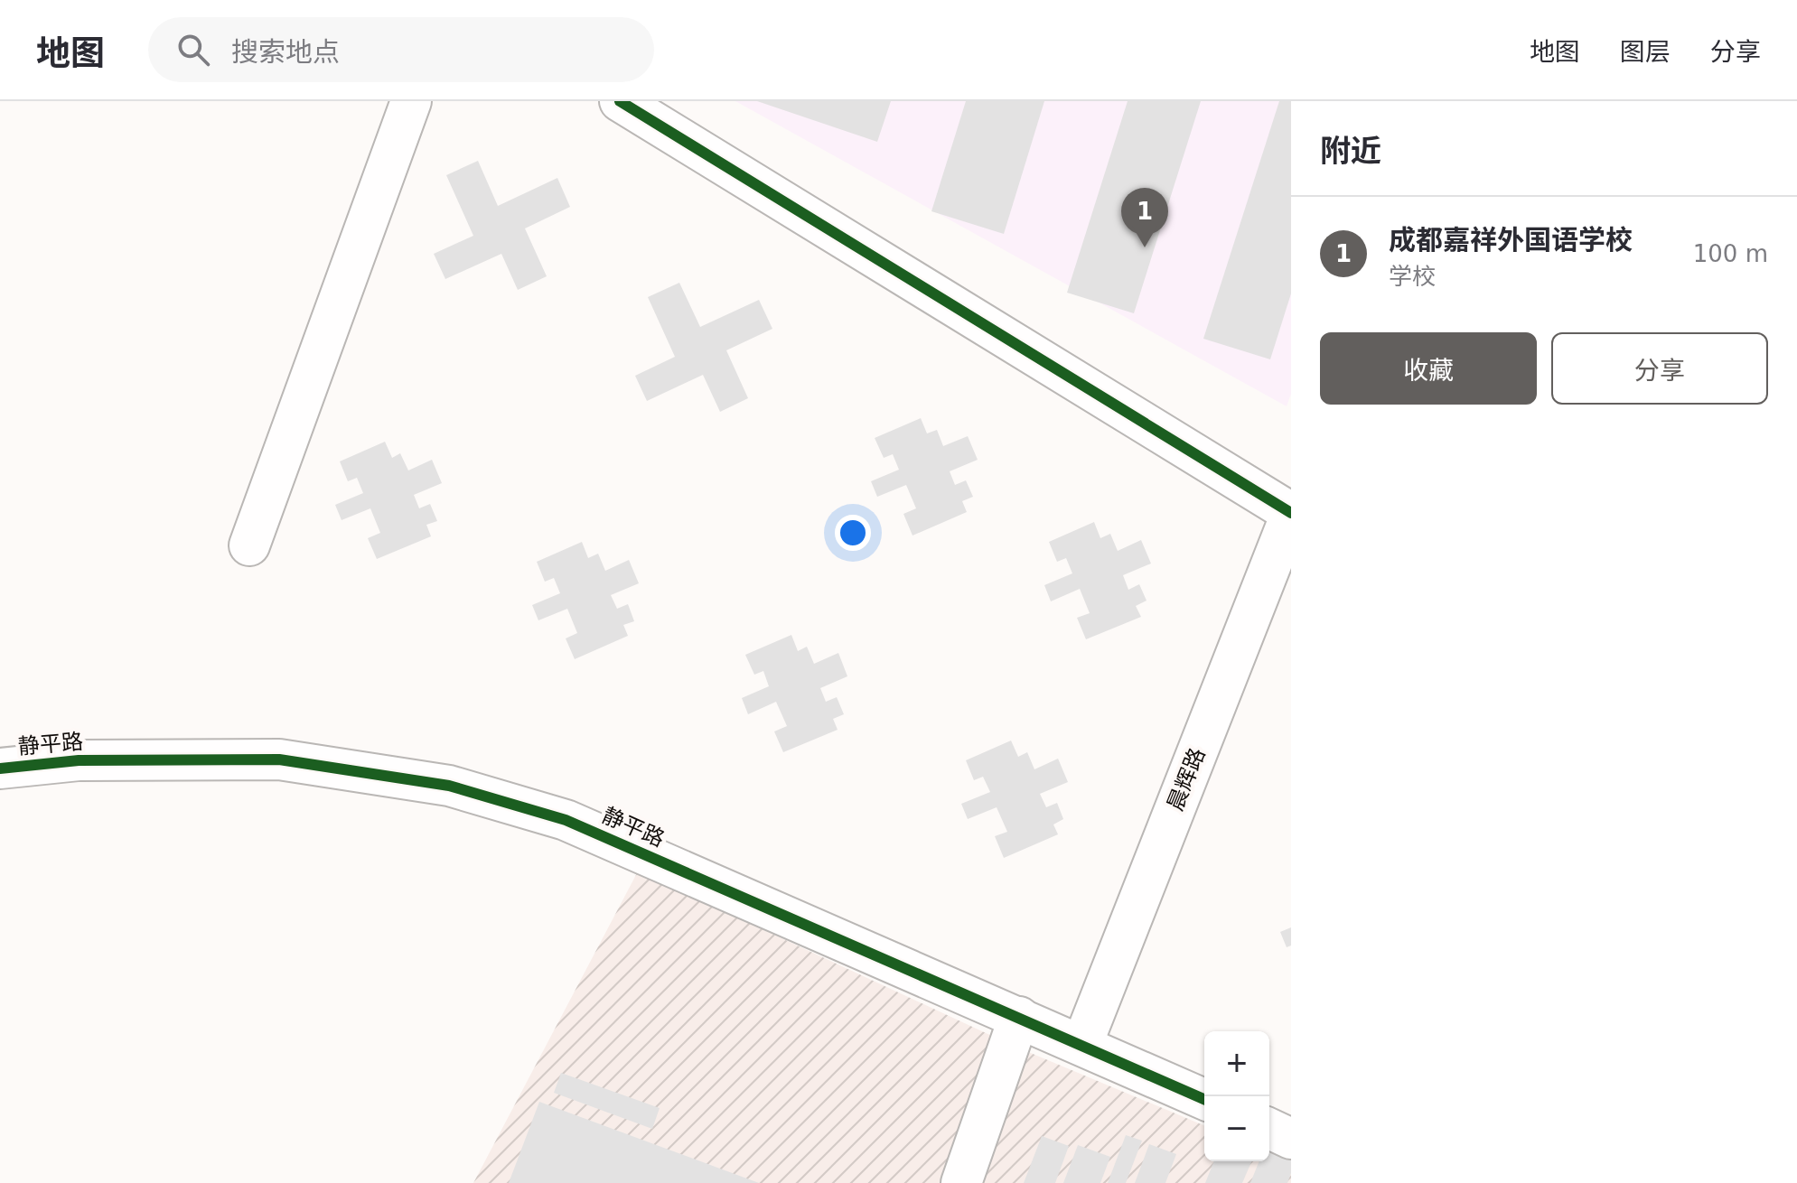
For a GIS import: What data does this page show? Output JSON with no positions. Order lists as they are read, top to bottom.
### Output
{
  "streets": {
    "street": ["静平路", "晨辉路"]
  },
  "crossings": [
    ["静平路", "晨辉路"]
  ],
  "page": {
    "header": "地图",
    "search": "搜索地点",
    "nav": ["地图", "图层", "分享"],
    "heading": "附近",
    "pins": "1",
    "list": [
      {
        "mark": "1",
        "name": "成都嘉祥外国语学校",
        "note": "学校",
        "value": "100 m"
      }
    ],
    "buttons": ["收藏", "分享"],
    "map_buttons": ["+", "−"]
  }
}
